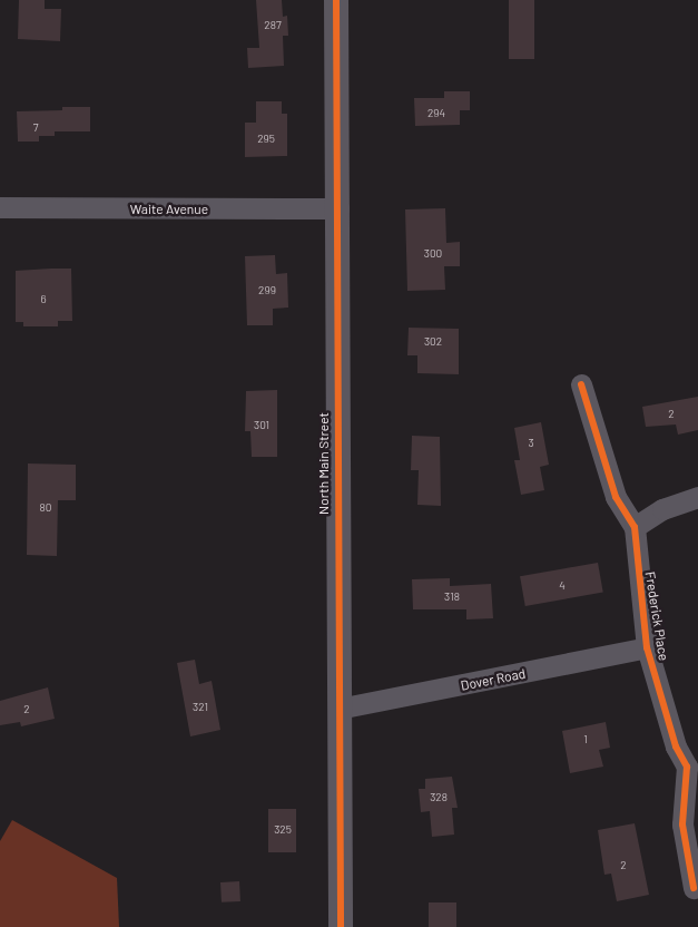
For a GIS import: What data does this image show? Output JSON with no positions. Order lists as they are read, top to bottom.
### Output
{
  "streets": {
    "street": [
      "Waite Avenue",
      "North Main Street",
      "Frederick Place",
      "Dover Road"
    ]
  },
  "crossings": [
    ["Waite Avenue", "North Main Street"],
    ["North Main Street", "Dover Road"],
    ["Frederick Place", "Dover Road"]
  ],
  "house_numbers": [
    "287",
    "294",
    "7",
    "295",
    "300",
    "299",
    "6",
    "302",
    "2",
    "301",
    "3",
    "80",
    "4",
    "318",
    "321",
    "2",
    "1",
    "328",
    "325",
    "2"
  ]
}
